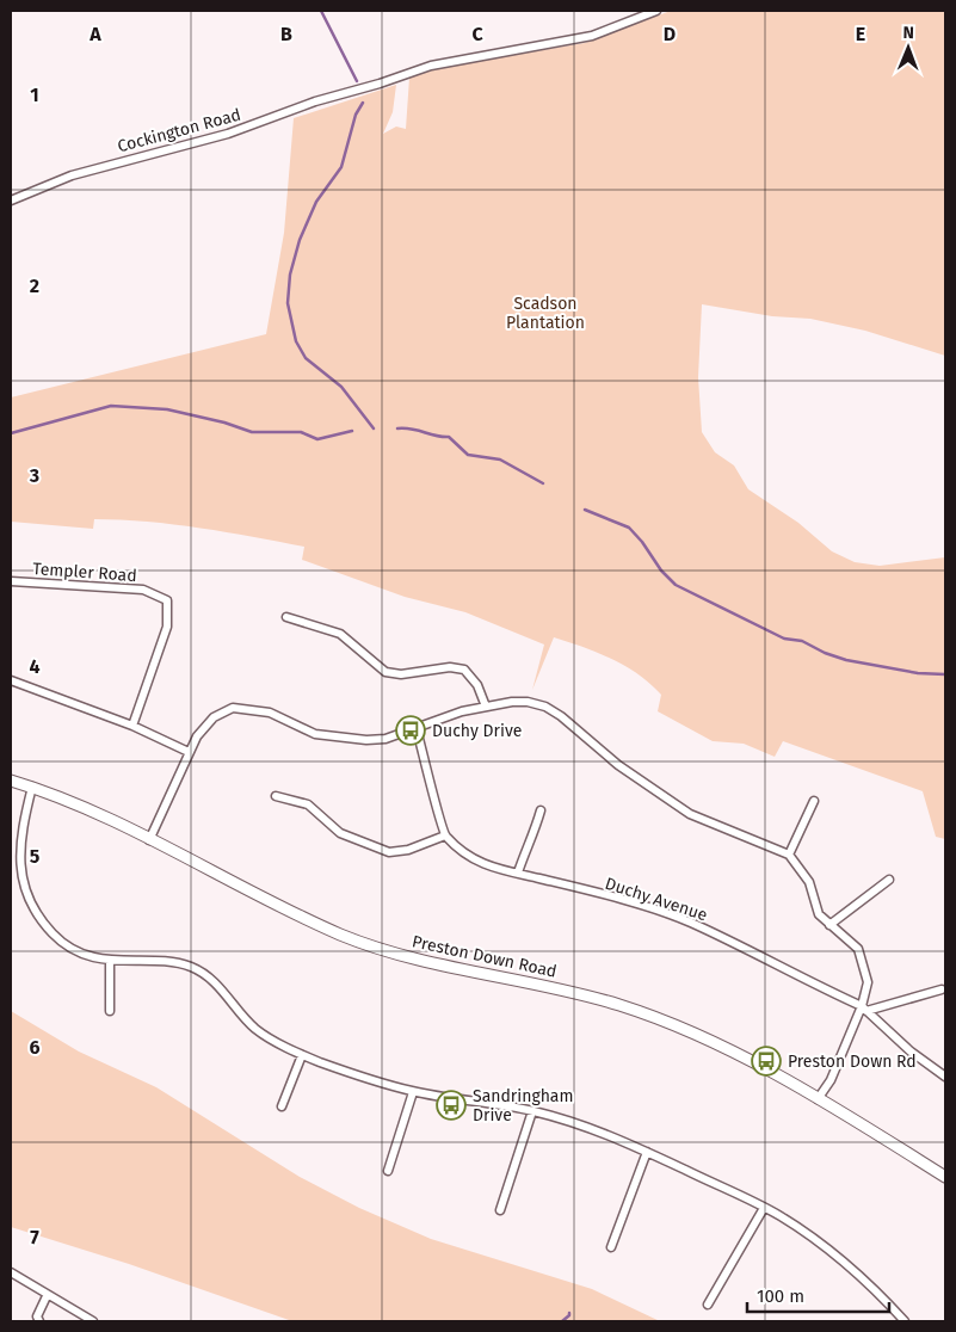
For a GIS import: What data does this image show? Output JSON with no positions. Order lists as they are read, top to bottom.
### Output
{
  "streets": {
    "street": [
      "Cockington Road",
      "Templer Road",
      "Duchy Avenue",
      "Preston Down Road"
    ]
  },
  "parks": ["Scadson Plantation"],
  "places": {
    "bus stop": ["Duchy Drive", "Preston Down Rd", "Sandringham Drive"]
  },
  "scale_bar": "100 m",
  "north": "top",
  "grid": {
    "columns": [
      "A",
      "B",
      "C",
      "D",
      "E"
    ],
    "rows": [
      "1",
      "2",
      "3",
      "4",
      "5",
      "6",
      "7"
    ]
  }
}
